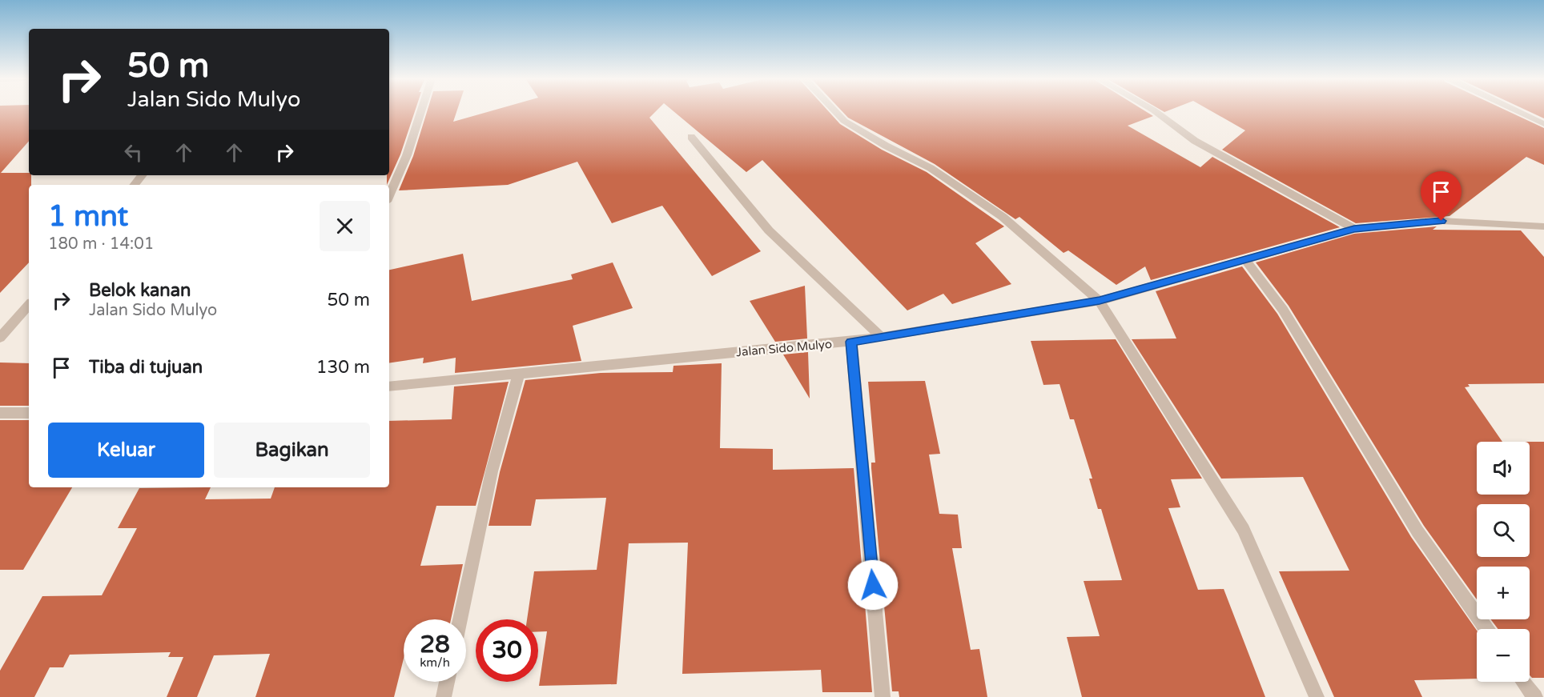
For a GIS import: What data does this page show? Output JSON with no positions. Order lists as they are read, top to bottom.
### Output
{
  "streets": {
    "street": ["Jalan Sido Mulyo"]
  },
  "page": {
    "turn": ["50 m", "Jalan Sido Mulyo"],
    "heading": ["1 mnt", "180 m · 14:01"],
    "list": [
      {
        "name": "Belok kanan",
        "note": "Jalan Sido Mulyo",
        "value": "50 m"
      },
      {
        "name": "Tiba di tujuan",
        "value": "130 m"
      }
    ],
    "buttons": ["Keluar", "Bagikan"],
    "map_buttons": ["+", "−"],
    "speed": "28 km/h",
    "limit": "30"
  }
}
